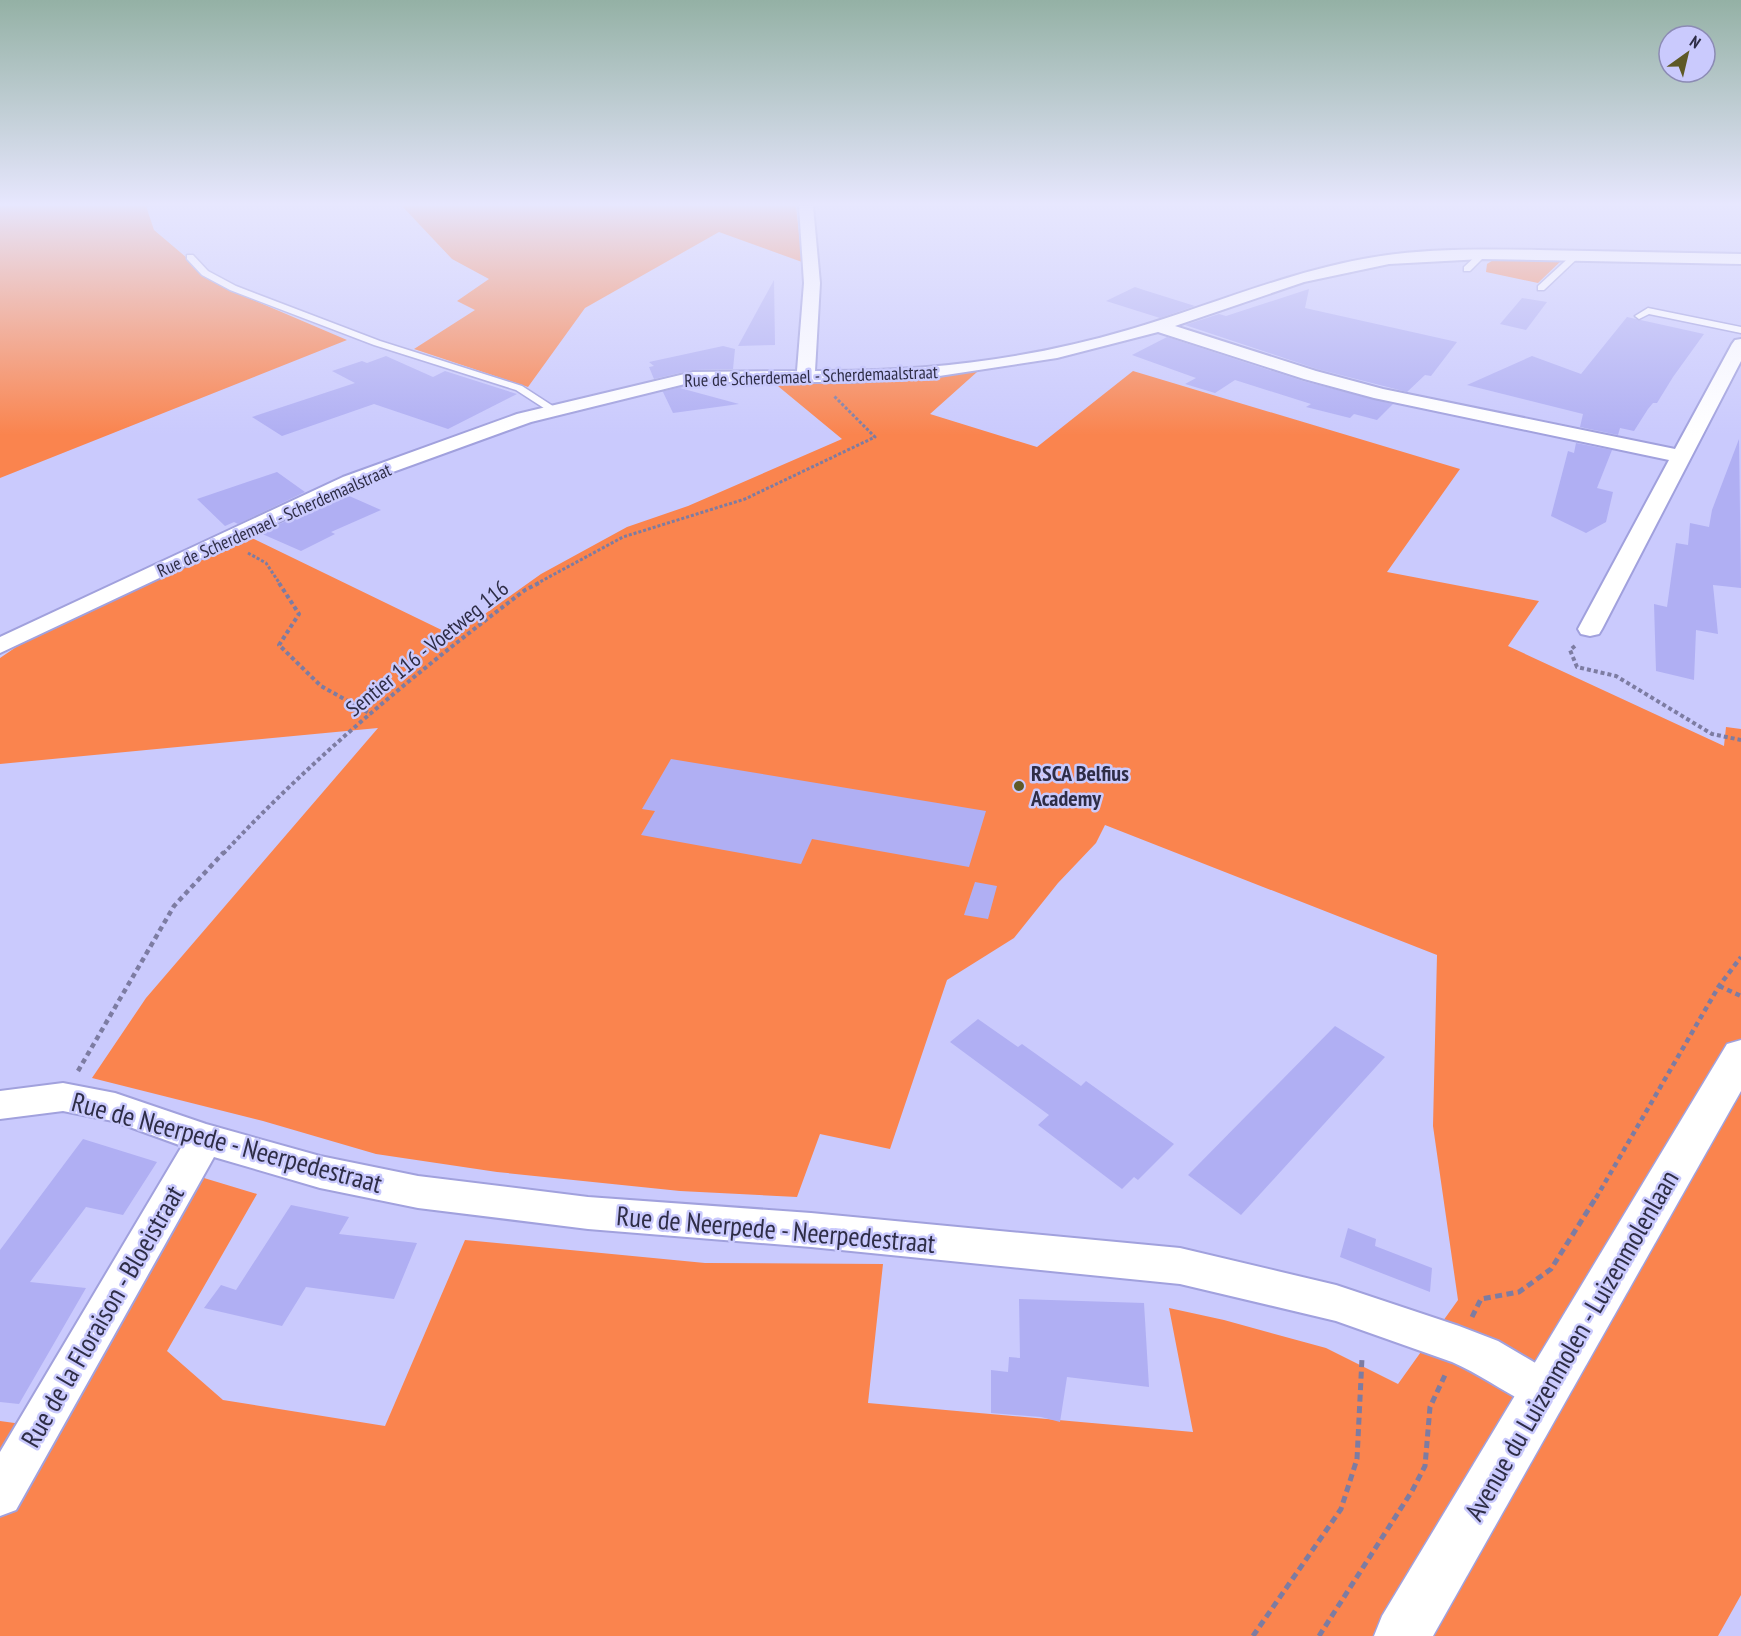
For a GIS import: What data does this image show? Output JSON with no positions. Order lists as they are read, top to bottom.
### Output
{
  "streets": {
    "street": [
      "Rue de Scherdemael - Scherdemaalstraat",
      "Rue de Neerpede - Neerpedestraat",
      "Rue de la Floraison - Bloeistraat",
      "Avenue du Luizenmolen - Luizenmolenlaan"
    ],
    "path": ["Sentier 116 - Voetweg 116"]
  },
  "crossings": [
    ["Rue de Scherdemael - Scherdemaalstraat", "Sentier 116 - Voetweg 116"],
    ["Sentier 116 - Voetweg 116", "Rue de Neerpede - Neerpedestraat"],
    ["Rue de Neerpede - Neerpedestraat", "Rue de la Floraison - Bloeistraat"],
    ["Rue de Neerpede - Neerpedestraat", "Avenue du Luizenmolen - Luizenmolenlaan"]
  ],
  "places": ["RSCA Belfius Academy"],
  "north": "top right"
}
